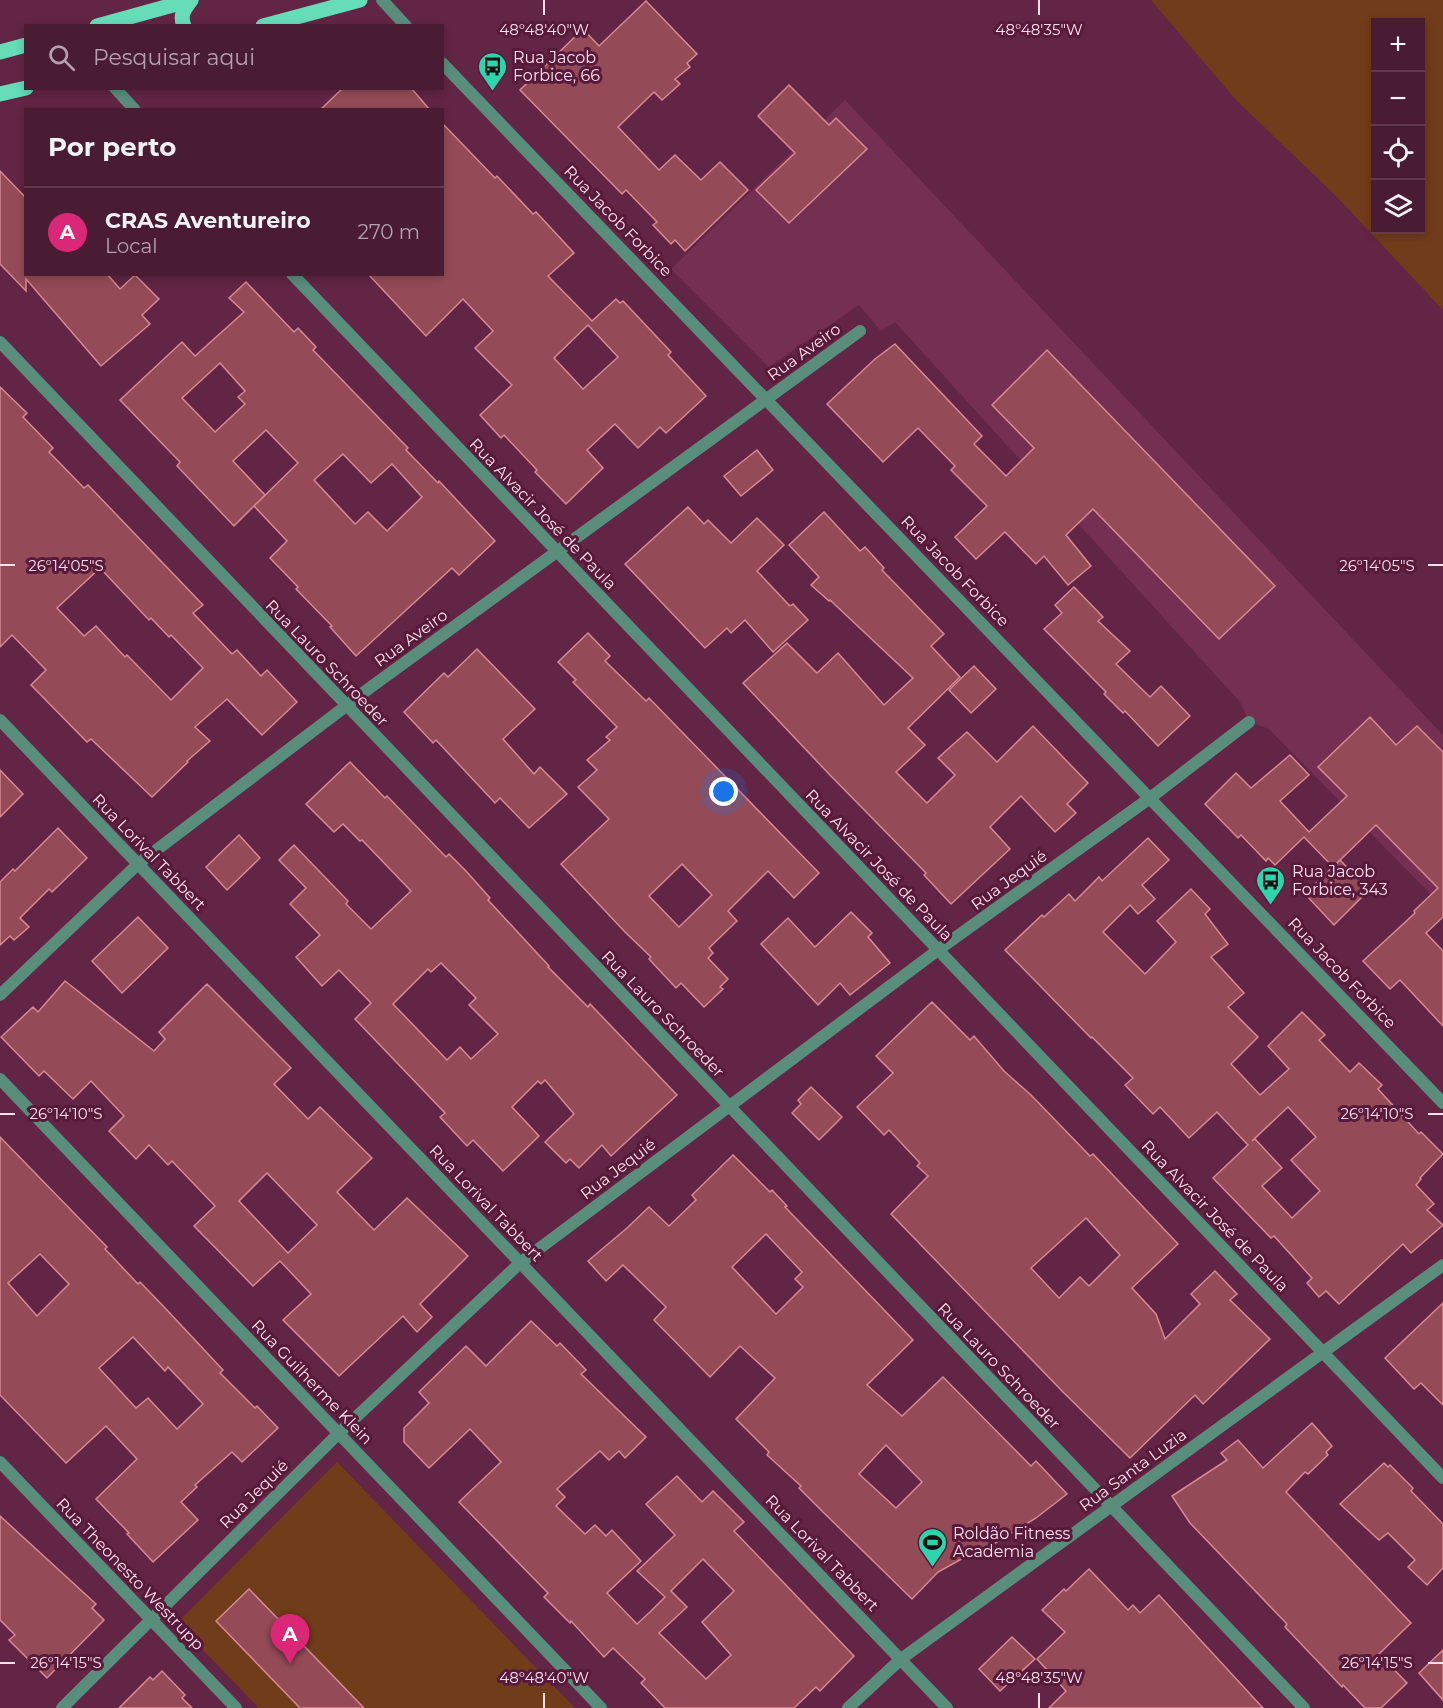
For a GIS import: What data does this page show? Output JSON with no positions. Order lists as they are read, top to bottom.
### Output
{
  "streets": {
    "street": [
      "Rua Jacob Forbice",
      "Rua Aveiro",
      "Rua Alvacir José de Paula",
      "Rua Lauro Schroeder",
      "Rua Lorival Tabbert",
      "Rua Jequié",
      "Rua Guilherme Klein",
      "Rua Santa Luzia",
      "Rua Theonesto Westrupp"
    ]
  },
  "crossings": [
    ["Rua Jacob Forbice", "Rua Aveiro"],
    ["Rua Jacob Forbice", "Rua Jequié"],
    ["Rua Aveiro", "Rua Alvacir José de Paula"],
    ["Rua Aveiro", "Rua Lauro Schroeder"],
    ["Rua Aveiro", "Rua Lorival Tabbert"],
    ["Rua Alvacir José de Paula", "Rua Jequié"],
    ["Rua Alvacir José de Paula", "Rua Santa Luzia"],
    ["Rua Lauro Schroeder", "Rua Jequié"],
    ["Rua Lauro Schroeder", "Rua Santa Luzia"],
    ["Rua Lorival Tabbert", "Rua Jequié"],
    ["Rua Lorival Tabbert", "Rua Santa Luzia"],
    ["Rua Jequié", "Rua Guilherme Klein"],
    ["Rua Jequié", "Rua Theonesto Westrupp"]
  ],
  "places": {
    "bus stop": ["Rua Jacob Forbice, 66", "Rua Jacob Forbice, 343"],
    "sports": ["Roldão Fitness Academia"]
  },
  "page": {
    "map_buttons": ["+", "−"],
    "search": "Pesquisar aqui",
    "heading": "Por perto",
    "list": [
      {
        "mark": "A",
        "name": "CRAS Aventureiro",
        "note": "Local",
        "value": "270 m"
      }
    ],
    "pins": "A"
  },
  "coordinates": [
    "48°48'40\"W",
    "48°48'35\"W",
    "26°14'05\"S",
    "26°14'10\"S",
    "26°14'15\"S"
  ]
}
